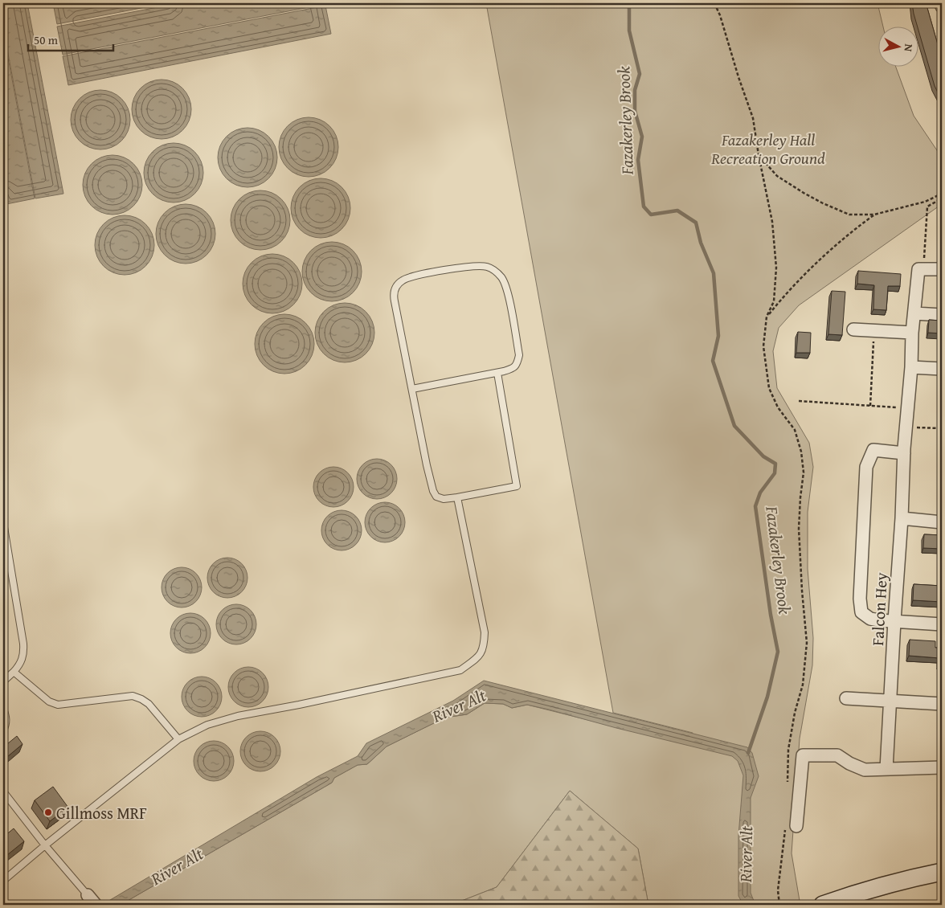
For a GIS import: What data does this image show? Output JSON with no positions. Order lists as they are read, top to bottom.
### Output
{
  "streets": {
    "street": ["Falcon Hey"]
  },
  "water": ["Fazakerley Brook", "River Alt"],
  "parks": ["Fazakerley Hall Recreation Ground"],
  "places": ["Gillmoss MRF"],
  "scale_bar": "50 m",
  "north": "right"
}
